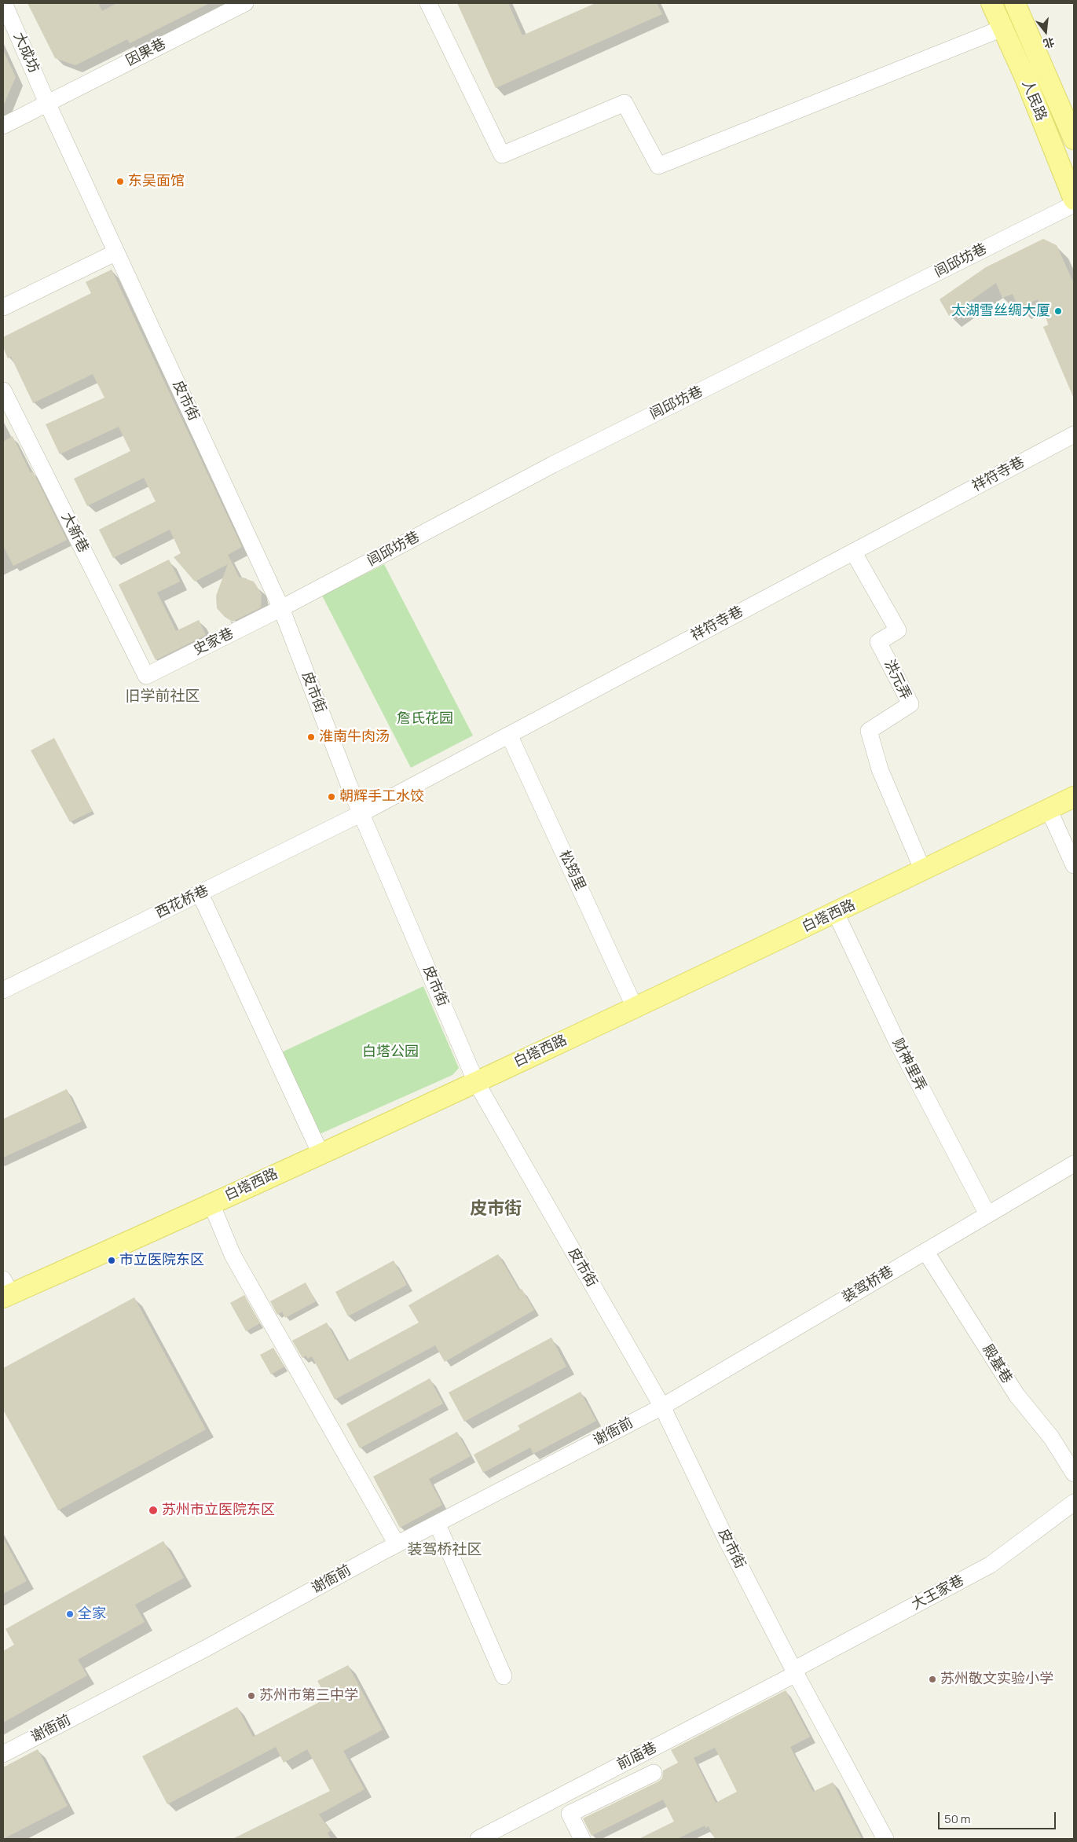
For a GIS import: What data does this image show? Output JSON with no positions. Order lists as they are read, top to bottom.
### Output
{
  "streets": {
    "main road": ["人民路", "白塔西路"],
    "street": [
      "大成坊",
      "因果巷",
      "闾邱坊巷",
      "皮市街",
      "祥符寺巷",
      "大新巷",
      "史家巷",
      "洪元弄",
      "松筠里",
      "西花桥巷",
      "财神里弄",
      "装驾桥巷",
      "殿基巷",
      "谢衙前",
      "大王家巷",
      "前庙巷"
    ]
  },
  "crossings": [
    ["大成坊", "因果巷"],
    ["大成坊", "皮市街"],
    ["因果巷", "皮市街"],
    ["闾邱坊巷", "皮市街"],
    ["闾邱坊巷", "史家巷"],
    ["皮市街", "祥符寺巷"],
    ["皮市街", "史家巷"],
    ["皮市街", "西花桥巷"],
    ["皮市街", "白塔西路"],
    ["皮市街", "装驾桥巷"],
    ["皮市街", "谢衙前"],
    ["皮市街", "大王家巷"],
    ["皮市街", "前庙巷"],
    ["祥符寺巷", "洪元弄"],
    ["祥符寺巷", "松筠里"],
    ["祥符寺巷", "西花桥巷"],
    ["大新巷", "史家巷"],
    ["洪元弄", "白塔西路"],
    ["松筠里", "白塔西路"],
    ["白塔西路", "财神里弄"],
    ["财神里弄", "装驾桥巷"],
    ["装驾桥巷", "殿基巷"],
    ["装驾桥巷", "谢衙前"],
    ["大王家巷", "前庙巷"]
  ],
  "districts": ["旧学前社区", "皮市街", "装驾桥社区"],
  "parks": ["詹氏花园", "白塔公园"],
  "places": [
    "东吴面馆",
    "太湖雪丝绸大厦",
    "淮南牛肉汤",
    "朝辉手工水饺",
    "市立医院东区",
    "苏州市立医院东区",
    "全家",
    "苏州敬文实验小学",
    "苏州市第三中学"
  ],
  "scale_bar": "50 m",
  "north": "bottom"
}
